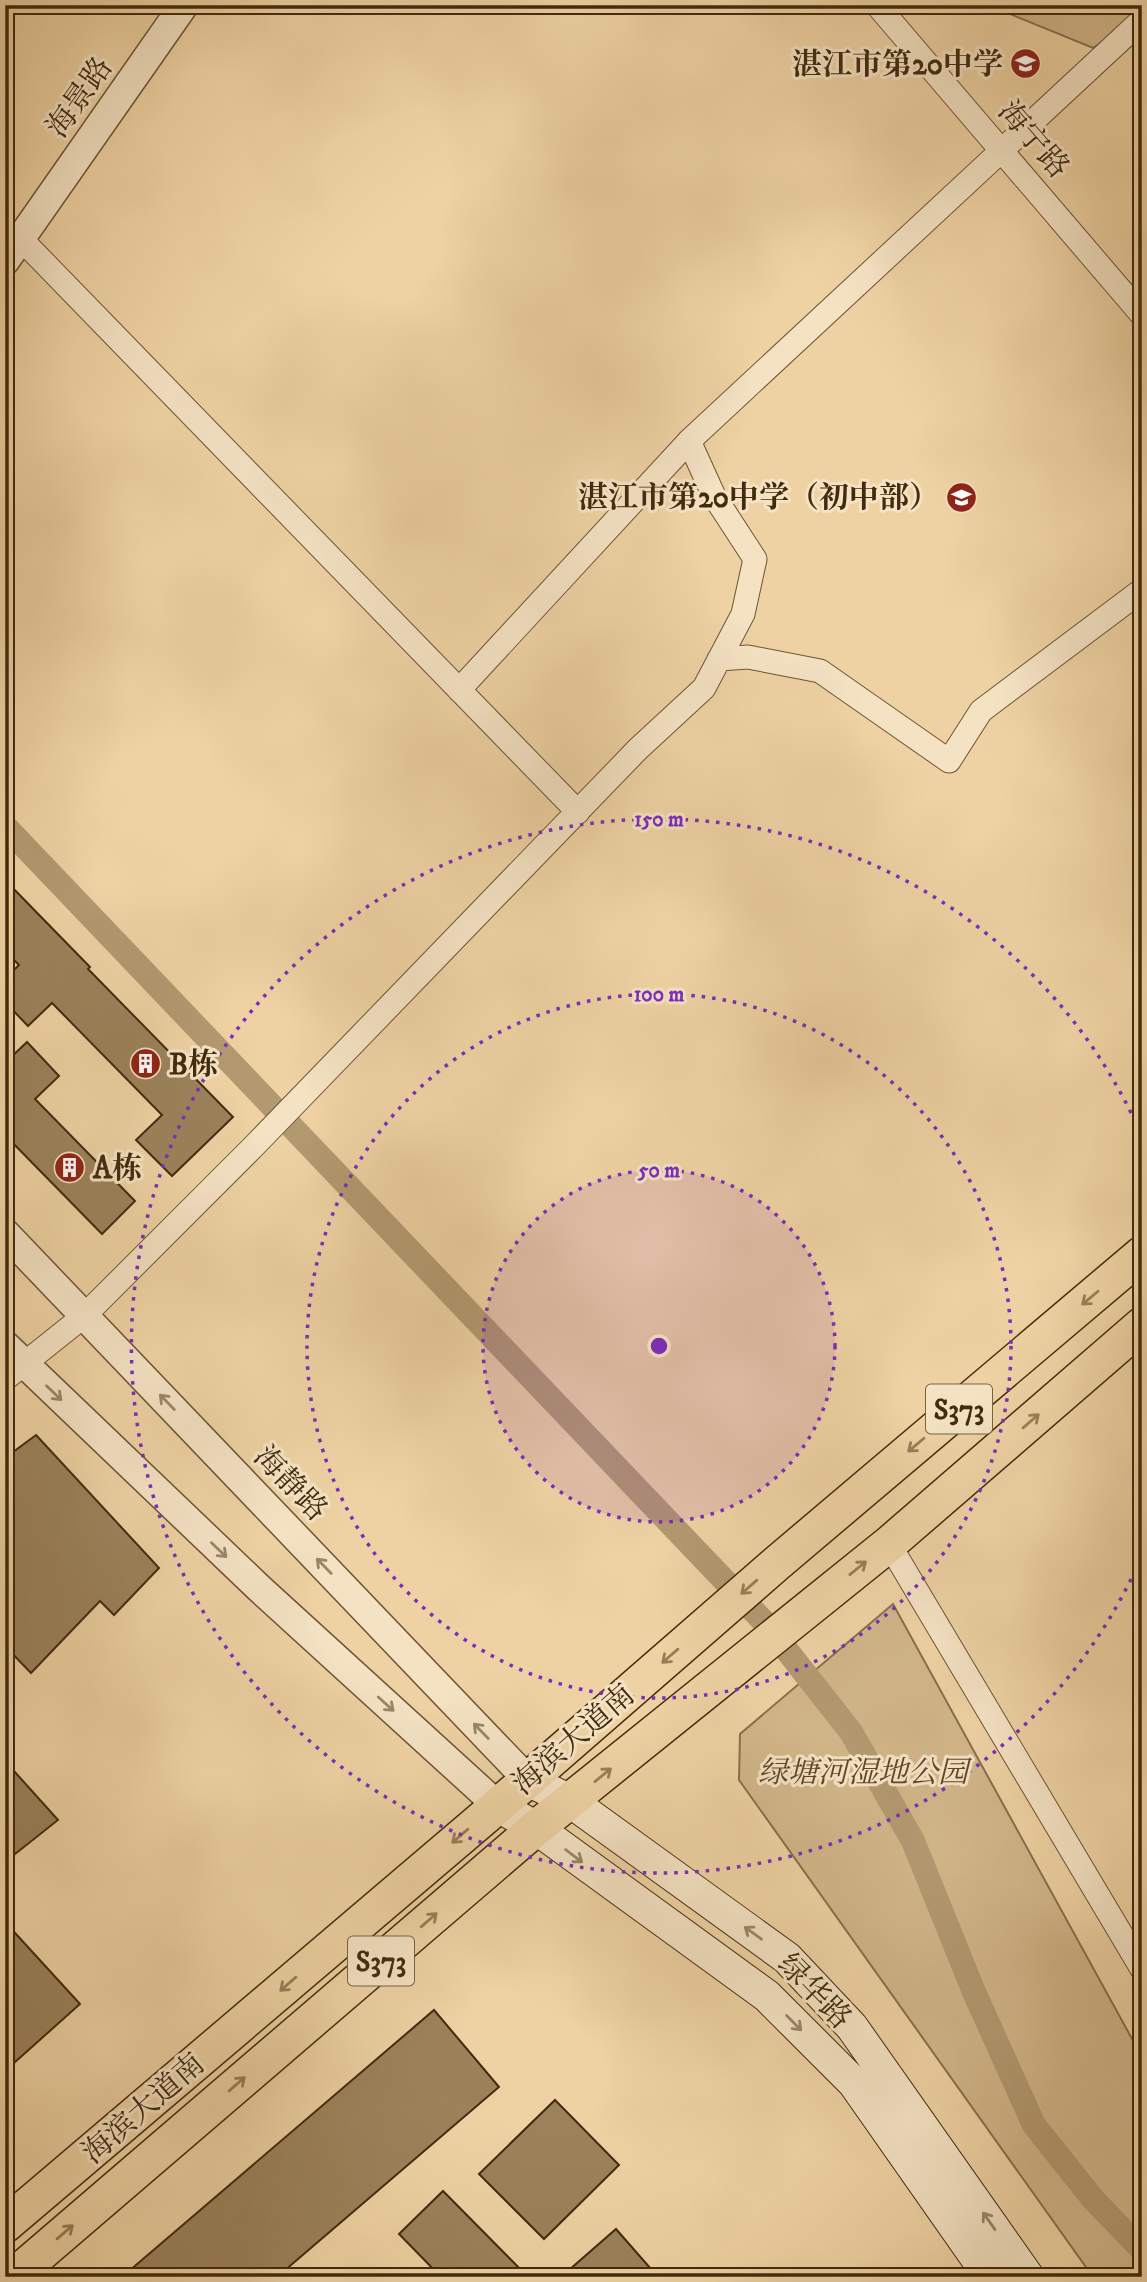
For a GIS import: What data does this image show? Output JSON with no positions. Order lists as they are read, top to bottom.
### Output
{
  "streets": {
    "main road": ["S373", "海滨大道南", "绿华路"],
    "street": ["海景路", "海宁路", "海静路"]
  },
  "crossings": [
    ["海静路", "海滨大道南"],
    ["海静路", "绿华路"],
    ["海滨大道南", "绿华路"]
  ],
  "parks": ["绿塘河湿地公园"],
  "places": {
    "school or university": ["湛江市第20中学", "湛江市第20中学（初中部）"],
    "building": ["B栋", "A栋"]
  },
  "rings": ["150 m", "100 m", "50 m"]
}
